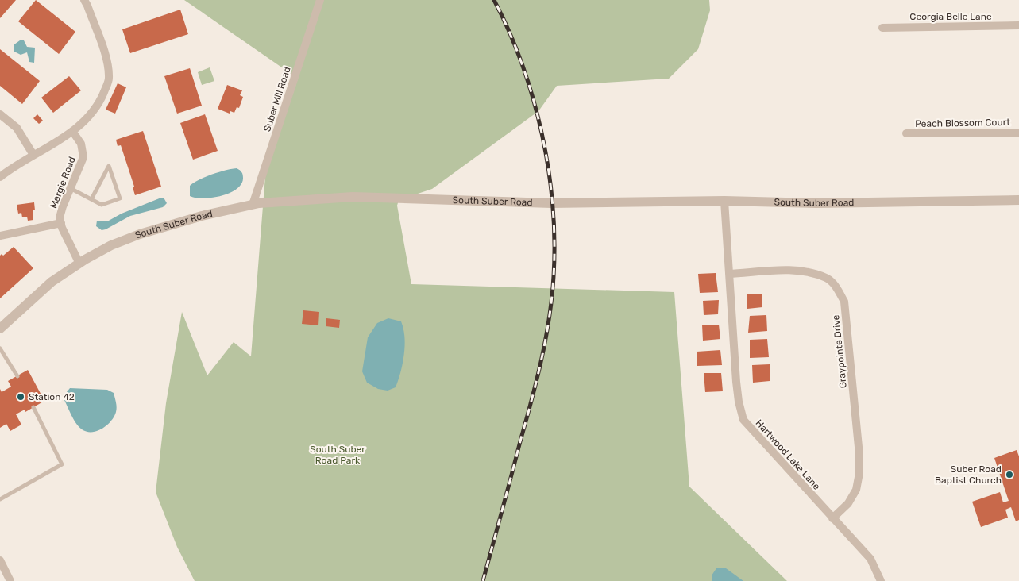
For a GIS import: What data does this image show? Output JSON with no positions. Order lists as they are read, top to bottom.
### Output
{
  "streets": {
    "street": [
      "Georgia Belle Lane",
      "Suber Mill Road",
      "Peach Blossom Court",
      "Margie Road",
      "South Suber Road",
      "Graypointe Drive",
      "Hartwood Lake Lane"
    ]
  },
  "crossings": [
    ["Suber Mill Road", "South Suber Road"],
    ["Margie Road", "South Suber Road"],
    ["South Suber Road", "Hartwood Lake Lane"],
    ["Graypointe Drive", "Hartwood Lake Lane"]
  ],
  "parks": ["South Suber Road Park"],
  "places": ["Station 42", "Suber Road Baptist Church"]
}
